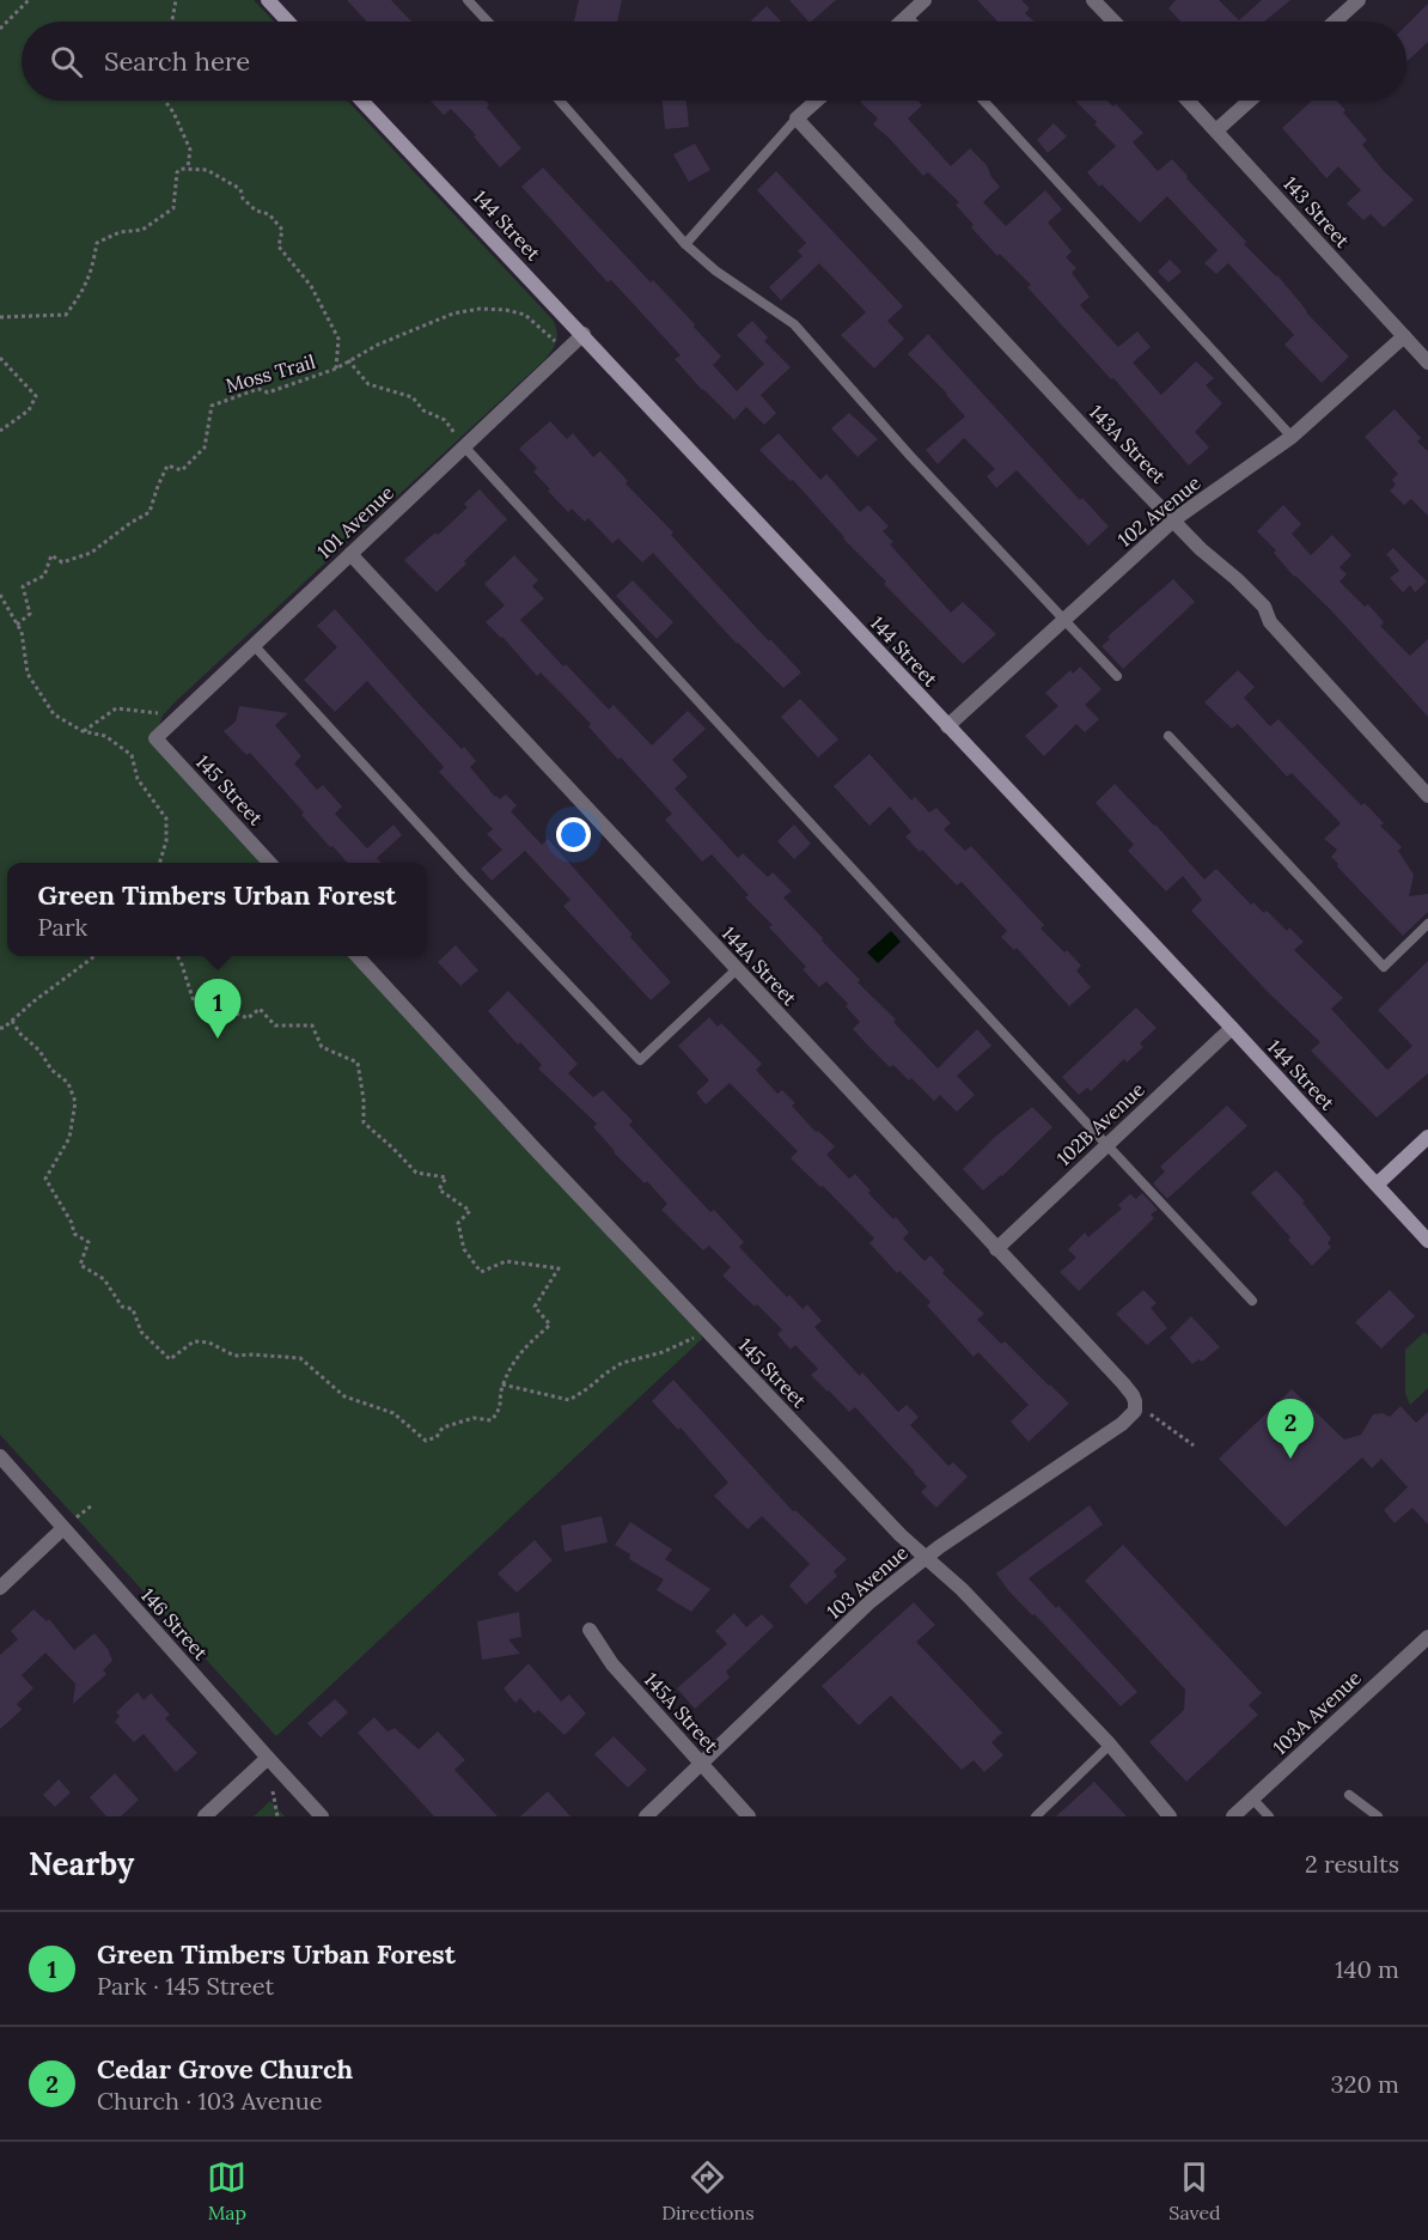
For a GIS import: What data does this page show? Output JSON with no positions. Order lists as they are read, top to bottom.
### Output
{
  "streets": {
    "main road": ["144 Street"],
    "street": [
      "143 Street",
      "143A Street",
      "102 Avenue",
      "101 Avenue",
      "145 Street",
      "144A Street",
      "102B Avenue",
      "103 Avenue",
      "146 Street",
      "145A Street",
      "103A Avenue"
    ],
    "path": ["Moss Trail"]
  },
  "crossings": [
    ["143 Street", "102 Avenue"],
    ["144 Street", "102 Avenue"],
    ["144 Street", "101 Avenue"],
    ["144 Street", "102B Avenue"],
    ["143A Street", "102 Avenue"],
    ["101 Avenue", "145 Street"],
    ["101 Avenue", "144A Street"],
    ["145 Street", "103 Avenue"],
    ["144A Street", "102B Avenue"],
    ["144A Street", "103 Avenue"],
    ["103 Avenue", "145A Street"]
  ],
  "page": {
    "search": "Search here",
    "popup": ["Green Timbers Urban Forest", "Park"],
    "pins": ["1", "2"],
    "heading": ["Nearby", "2 results"],
    "list": [
      {
        "mark": "1",
        "name": "Green Timbers Urban Forest",
        "note": "Park · 145 Street",
        "value": "140 m"
      },
      {
        "mark": "2",
        "name": "Cedar Grove Church",
        "note": "Church · 103 Avenue",
        "value": "320 m"
      }
    ],
    "nav": ["Map", "Directions", "Saved"]
  }
}
